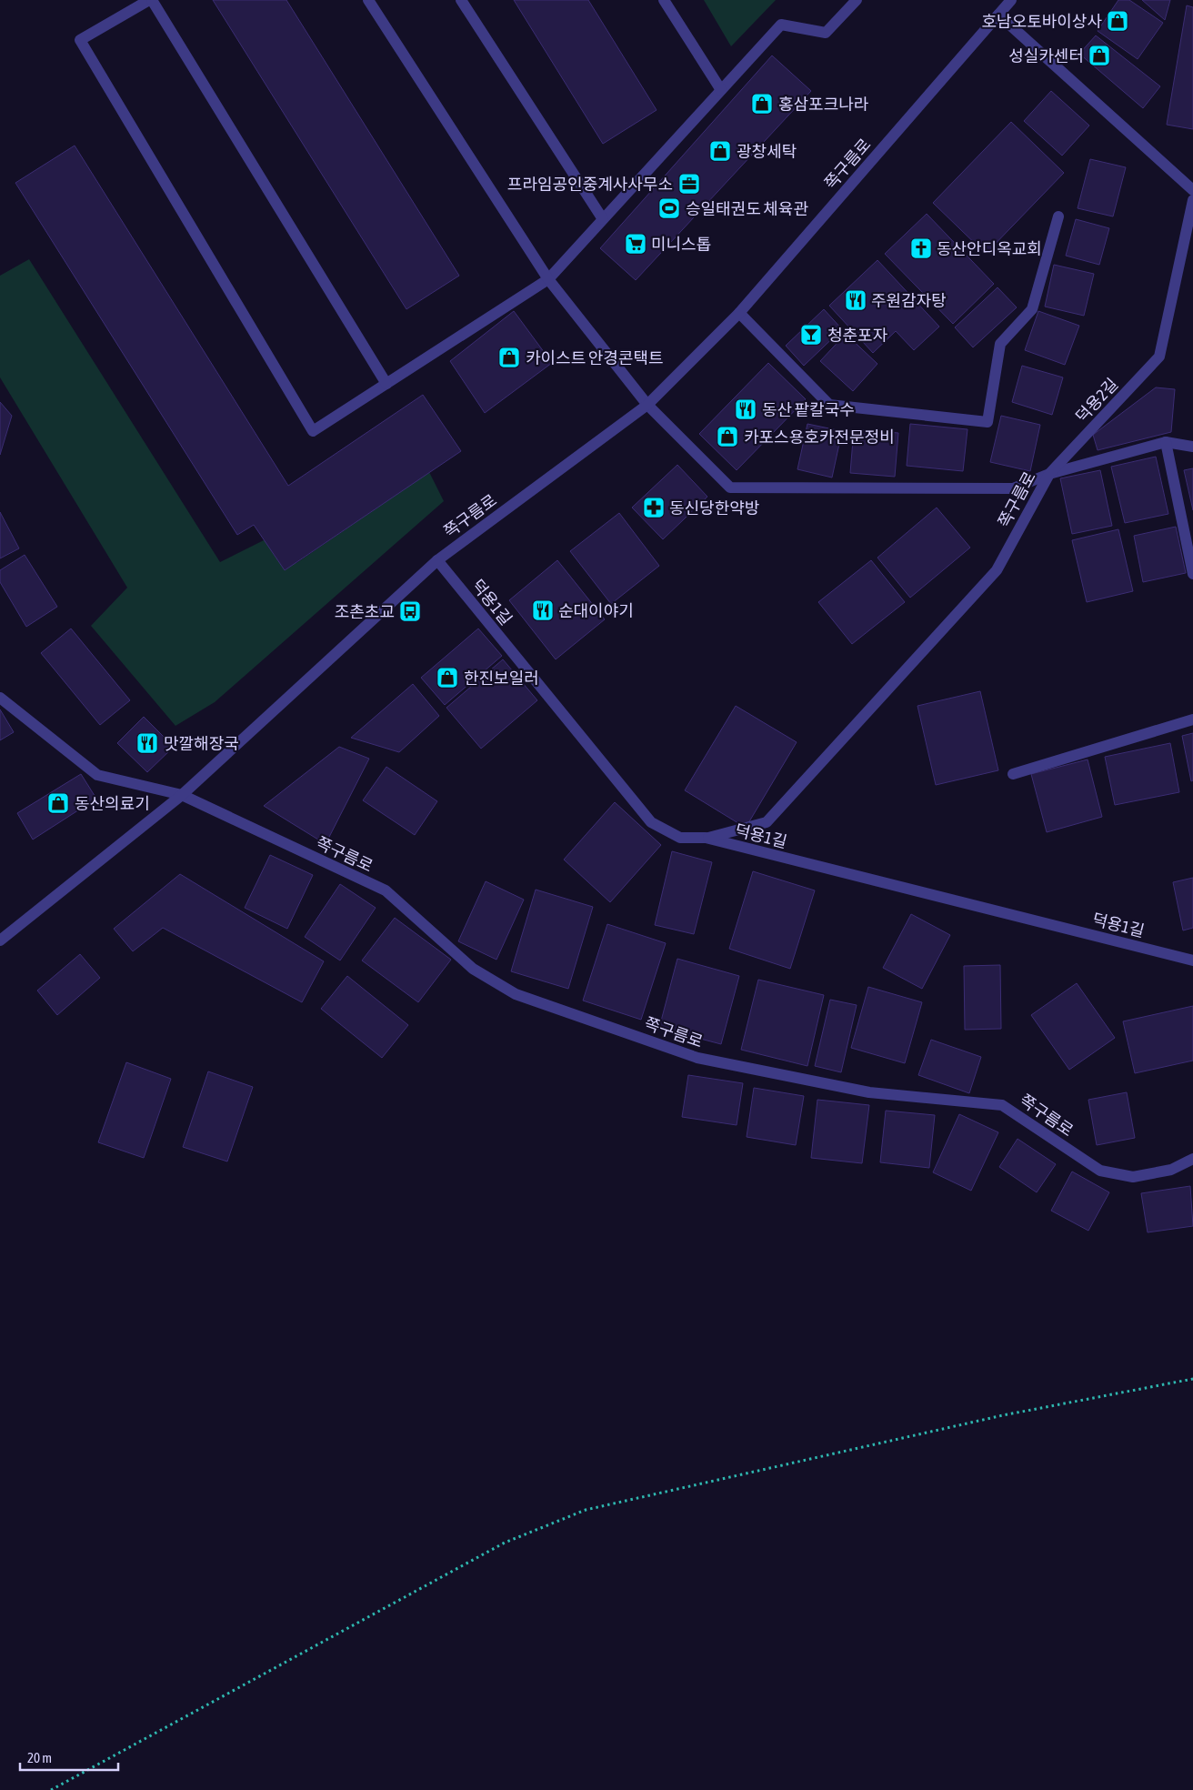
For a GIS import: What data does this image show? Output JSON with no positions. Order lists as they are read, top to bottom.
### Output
{
  "streets": {
    "street": ["쪽구름로", "덕용2길", "덕용1길"]
  },
  "crossings": [
    ["쪽구름로", "덕용2길"],
    ["쪽구름로", "덕용1길"]
  ],
  "places": {
    "shop": [
      "호남오토바이상사",
      "성실카센터",
      "홍삼포크나라",
      "광창세탁",
      "카이스트 안경콘택트",
      "카포스용호카전문정비",
      "한진보일러",
      "동산의료기"
    ],
    "office": ["프라임공인중계사사무소"],
    "sports": ["승일태권도 체육관"],
    "supermarket": ["미니스톱"],
    "church": ["동산안디옥교회"],
    "restaurant": [
      "주원감자탕",
      "동산 팥칼국수",
      "순대이야기",
      "맛깔해장국"
    ],
    "bar": ["청춘포자"],
    "pharmacy": ["동신당한약방"],
    "bus stop": ["조촌초교"]
  },
  "scale_bar": "20 m"
}
